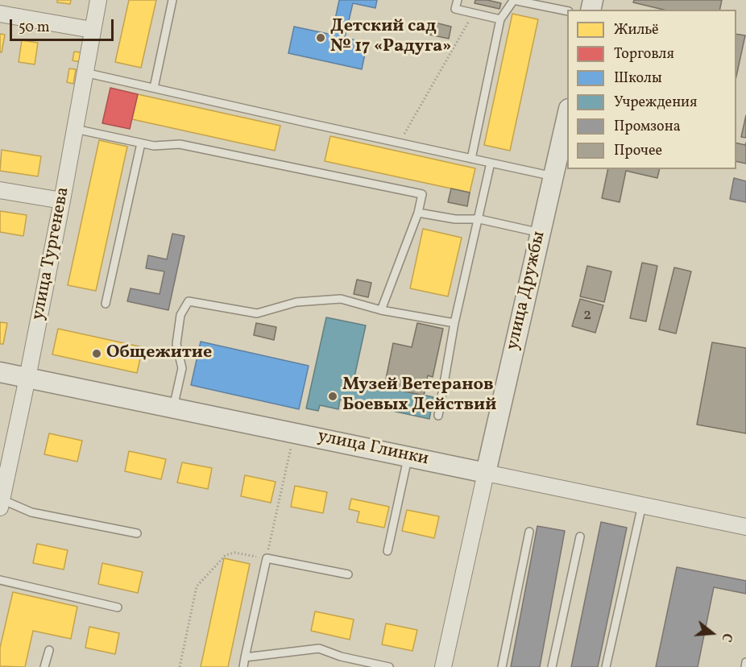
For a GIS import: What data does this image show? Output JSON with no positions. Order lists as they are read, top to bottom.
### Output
{
  "streets": {
    "street": ["улица Тургенева", "улица Дружбы", "улица Глинки"]
  },
  "crossings": [
    ["улица Тургенева", "улица Глинки"],
    ["улица Дружбы", "улица Глинки"]
  ],
  "places": ["Детский сад № 17 «Радуга»", "Общежитие", "Музей Ветеранов Боевых Действий"],
  "house_numbers": ["2"],
  "legend": [
    "Жильё",
    "Торговля",
    "Школы",
    "Учреждения",
    "Промзона",
    "Прочее"
  ],
  "scale_bar": "50 m",
  "north": "right"
}
